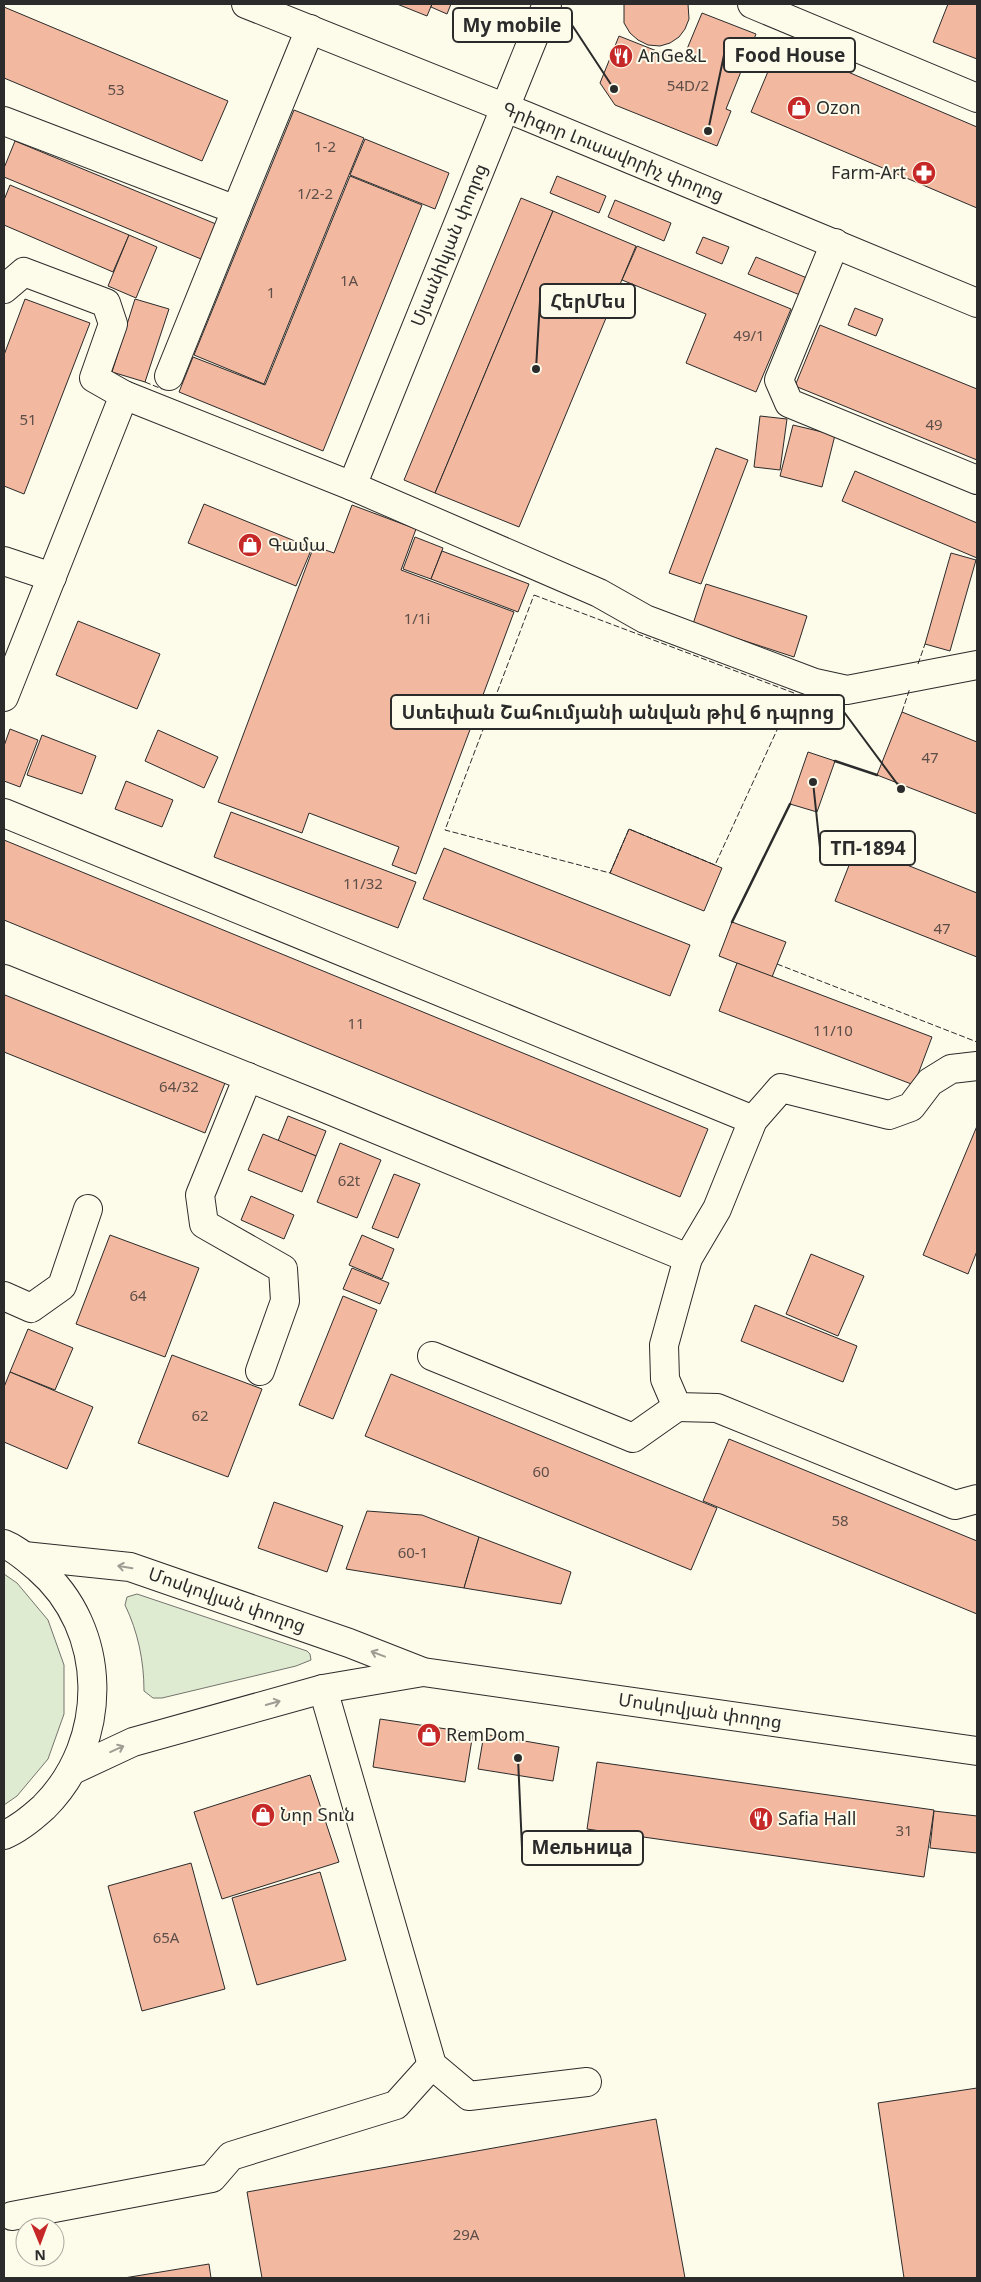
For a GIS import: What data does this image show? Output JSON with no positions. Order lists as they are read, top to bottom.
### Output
{
  "streets": {
    "main road": ["Գրիգոր Լուսավորիչ փողոց", "Մյասնիկյան փողոց", "Մոսկովյան փողոց"]
  },
  "crossings": [
    ["Գրիգոր Լուսավորիչ փողոց", "Մյասնիկյան փողոց"]
  ],
  "places": {
    "restaurant": ["AnGe&L", "Safia Hall"],
    "other": [
      "My mobile",
      "Food House",
      "ՀերՄես",
      "ТП-1894",
      "Ստեփան Շահումյանի անվան թիվ 6 դպրոց",
      "Мельница"
    ],
    "shop": [
      "Ozon",
      "Գամա",
      "RemDom",
      "Նոր Տուն"
    ],
    "pharmacy": ["Farm-Art"]
  },
  "house_numbers": [
    "54D/2",
    "53",
    "1-2",
    "1/2-2",
    "1A",
    "1",
    "49/1",
    "51",
    "49",
    "1/1i",
    "47",
    "11/32",
    "47",
    "11",
    "11/10",
    "64/32",
    "62t",
    "64",
    "62",
    "60",
    "58",
    "60-1",
    "31",
    "65A",
    "29A"
  ],
  "north": "bottom"
}
